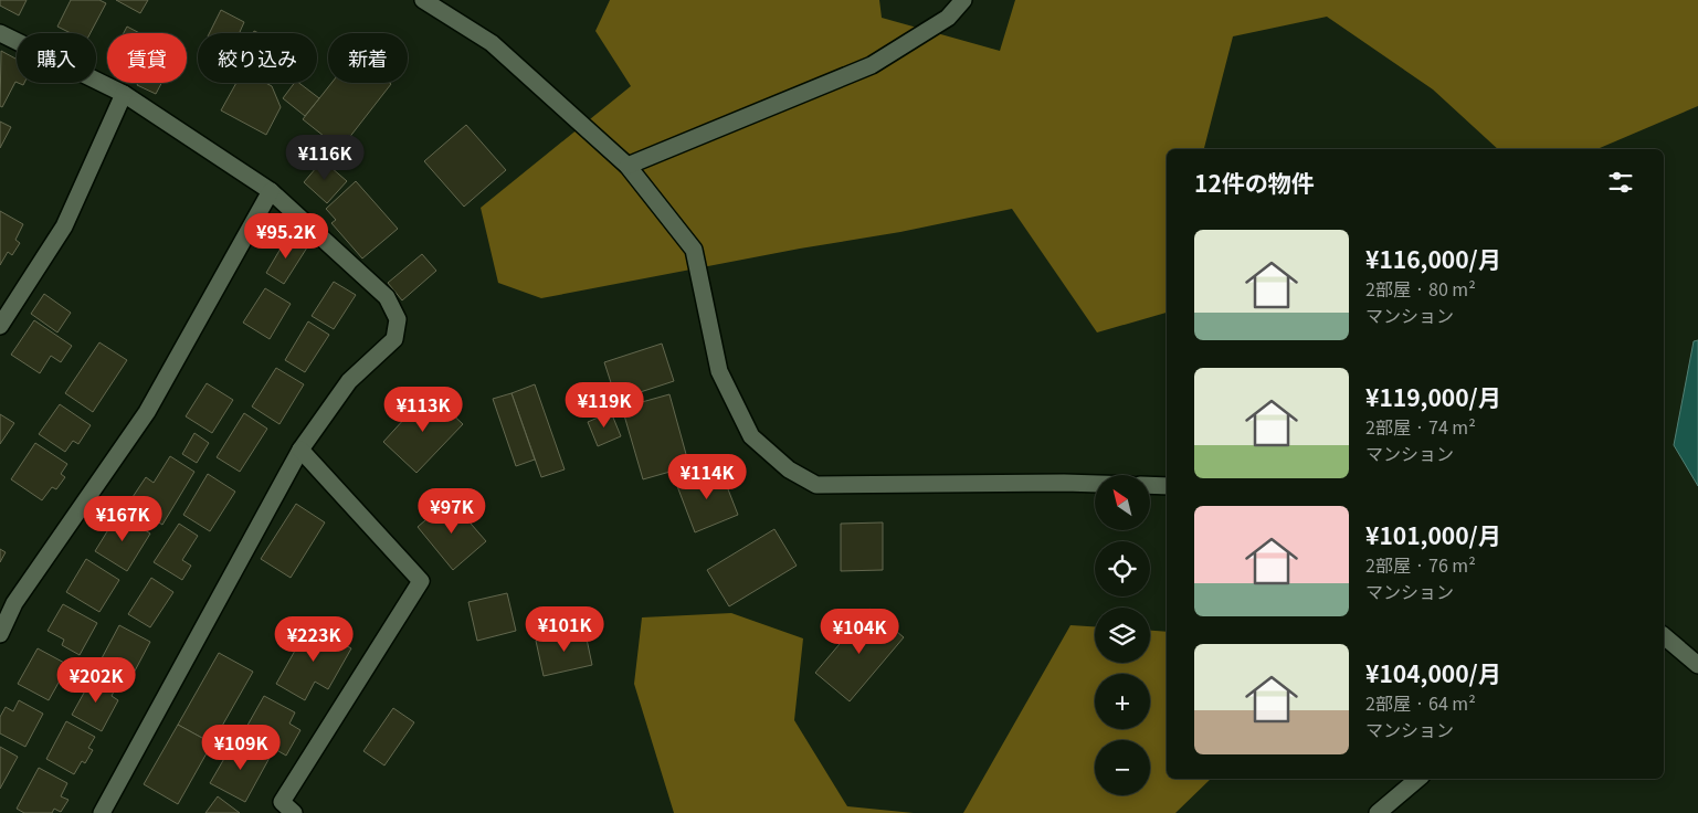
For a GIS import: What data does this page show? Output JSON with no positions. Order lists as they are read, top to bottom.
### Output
{
  "north": "top left",
  "page": {
    "chip": [
      "購入",
      "賃貸",
      "絞り込み",
      "新着"
    ],
    "price": [
      "¥116K",
      "¥95.2K",
      "¥119K",
      "¥113K",
      "¥114K",
      "¥97K",
      "¥167K",
      "¥101K",
      "¥104K",
      "¥223K",
      "¥202K",
      "¥109K"
    ],
    "heading": "12件の物件",
    "list": [
      {
        "name": "¥116,000/月",
        "note": "2部屋 · 80 m² · マンション"
      },
      {
        "name": "¥119,000/月",
        "note": "2部屋 · 74 m² · マンション"
      },
      {
        "name": "¥101,000/月",
        "note": "2部屋 · 76 m² · マンション"
      },
      {
        "name": "¥104,000/月",
        "note": "2部屋 · 64 m² · マンション"
      }
    ],
    "map_buttons": ["+", "−"]
  }
}
